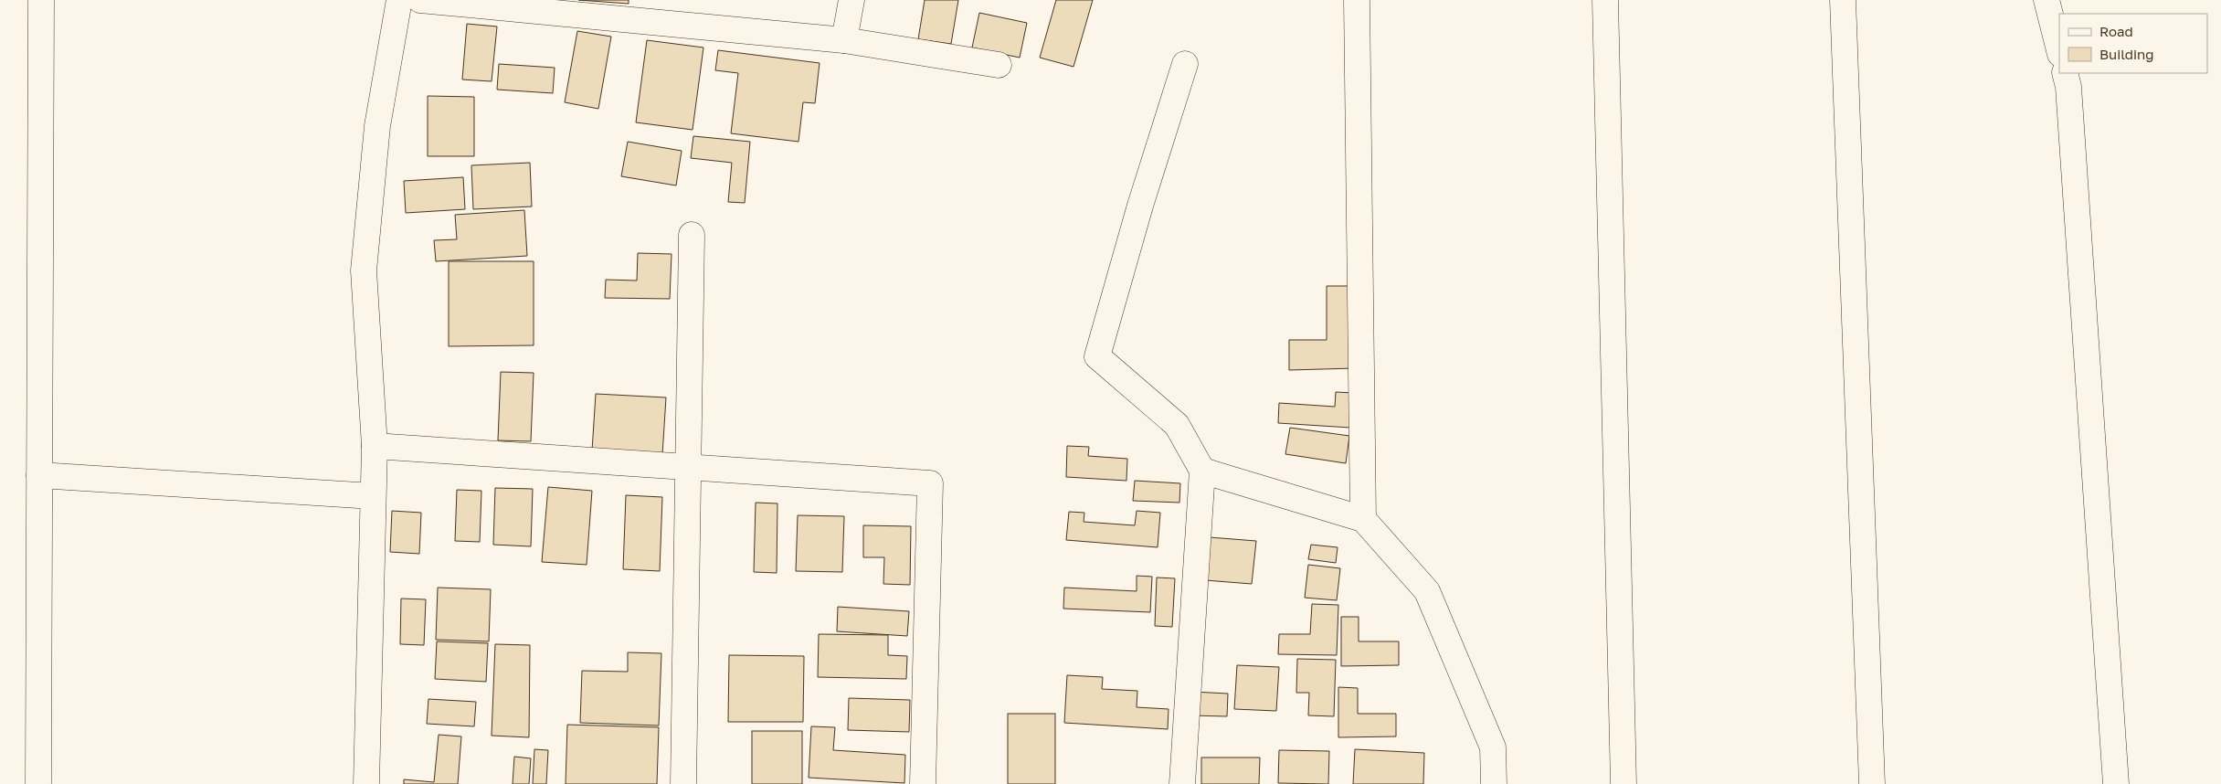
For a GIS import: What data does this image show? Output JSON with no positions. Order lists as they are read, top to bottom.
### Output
{
  "legend": ["Road", "Building"]
}
